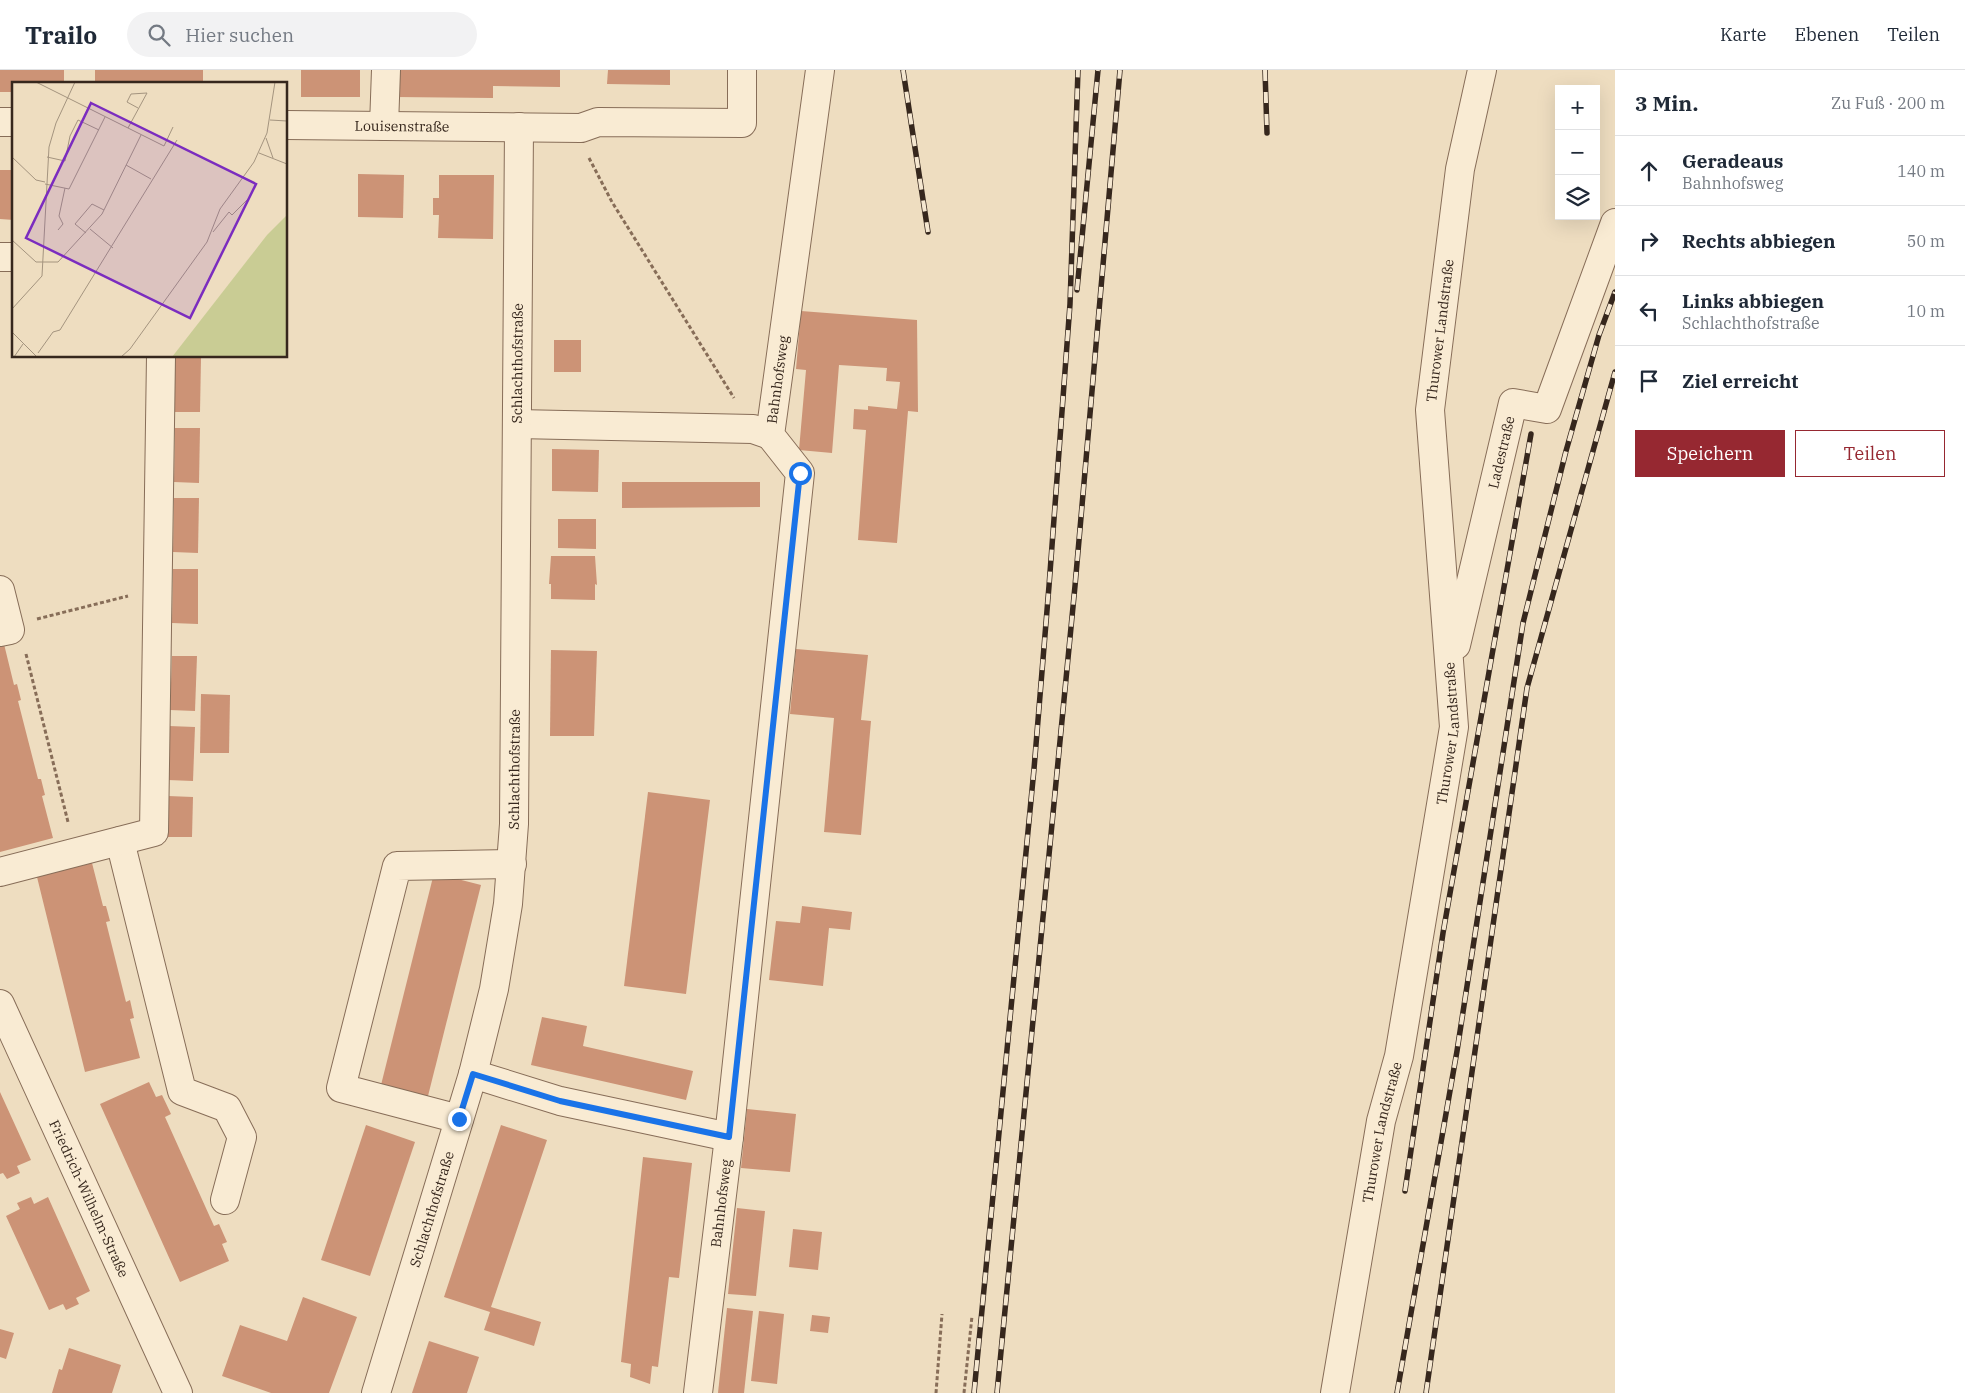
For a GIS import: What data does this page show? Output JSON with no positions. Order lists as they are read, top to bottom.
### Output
{
  "streets": {
    "street": [
      "Louisenstraße",
      "Thurower Landstraße",
      "Schlachthofstraße",
      "Bahnhofsweg",
      "Ladestraße",
      "Friedrich-Wilhelm-Straße"
    ]
  },
  "crossings": [
    ["Louisenstraße", "Schlachthofstraße"],
    ["Thurower Landstraße", "Ladestraße"]
  ],
  "page": {
    "header": "Trailo",
    "search": "Hier suchen",
    "nav": ["Karte", "Ebenen", "Teilen"],
    "heading": ["3 Min.", "Zu Fuß · 200 m"],
    "map_buttons": ["+", "−"],
    "list": [
      ["Geradeaus", "Bahnhofsweg", "140 m"],
      ["Rechts abbiegen", "50 m"],
      ["Links abbiegen", "Schlachthofstraße", "10 m"],
      "Ziel erreicht"
    ],
    "buttons": ["Speichern", "Teilen"]
  }
}
